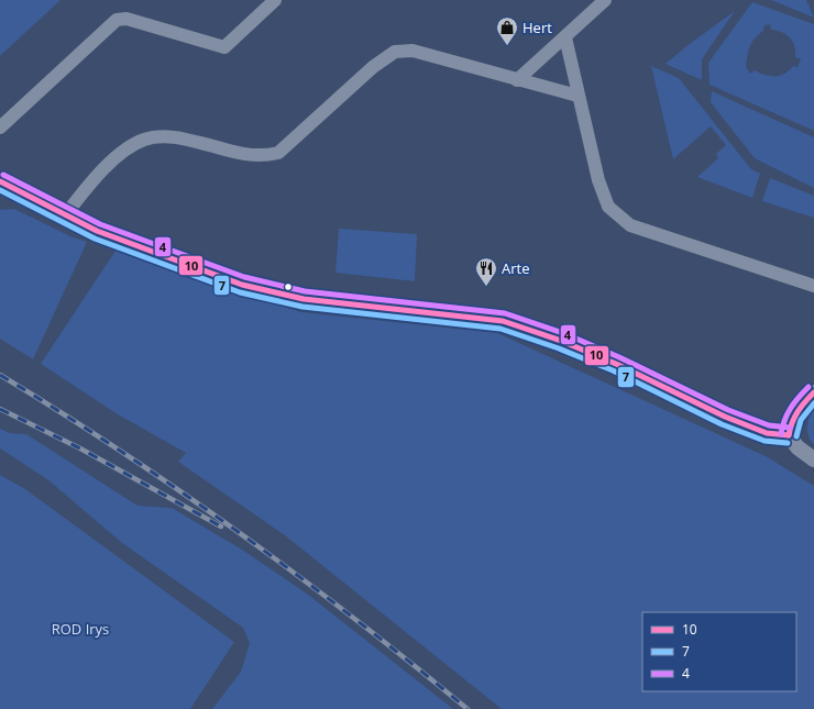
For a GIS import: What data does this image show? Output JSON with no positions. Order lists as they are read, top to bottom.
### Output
{
  "parks": ["ROD Irys"],
  "places": {
    "shop": ["Hert"],
    "restaurant": ["Arte"]
  },
  "lines": ["transit line 4", "transit line 10", "transit line 7"],
  "legend": ["10", "7", "4"]
}
